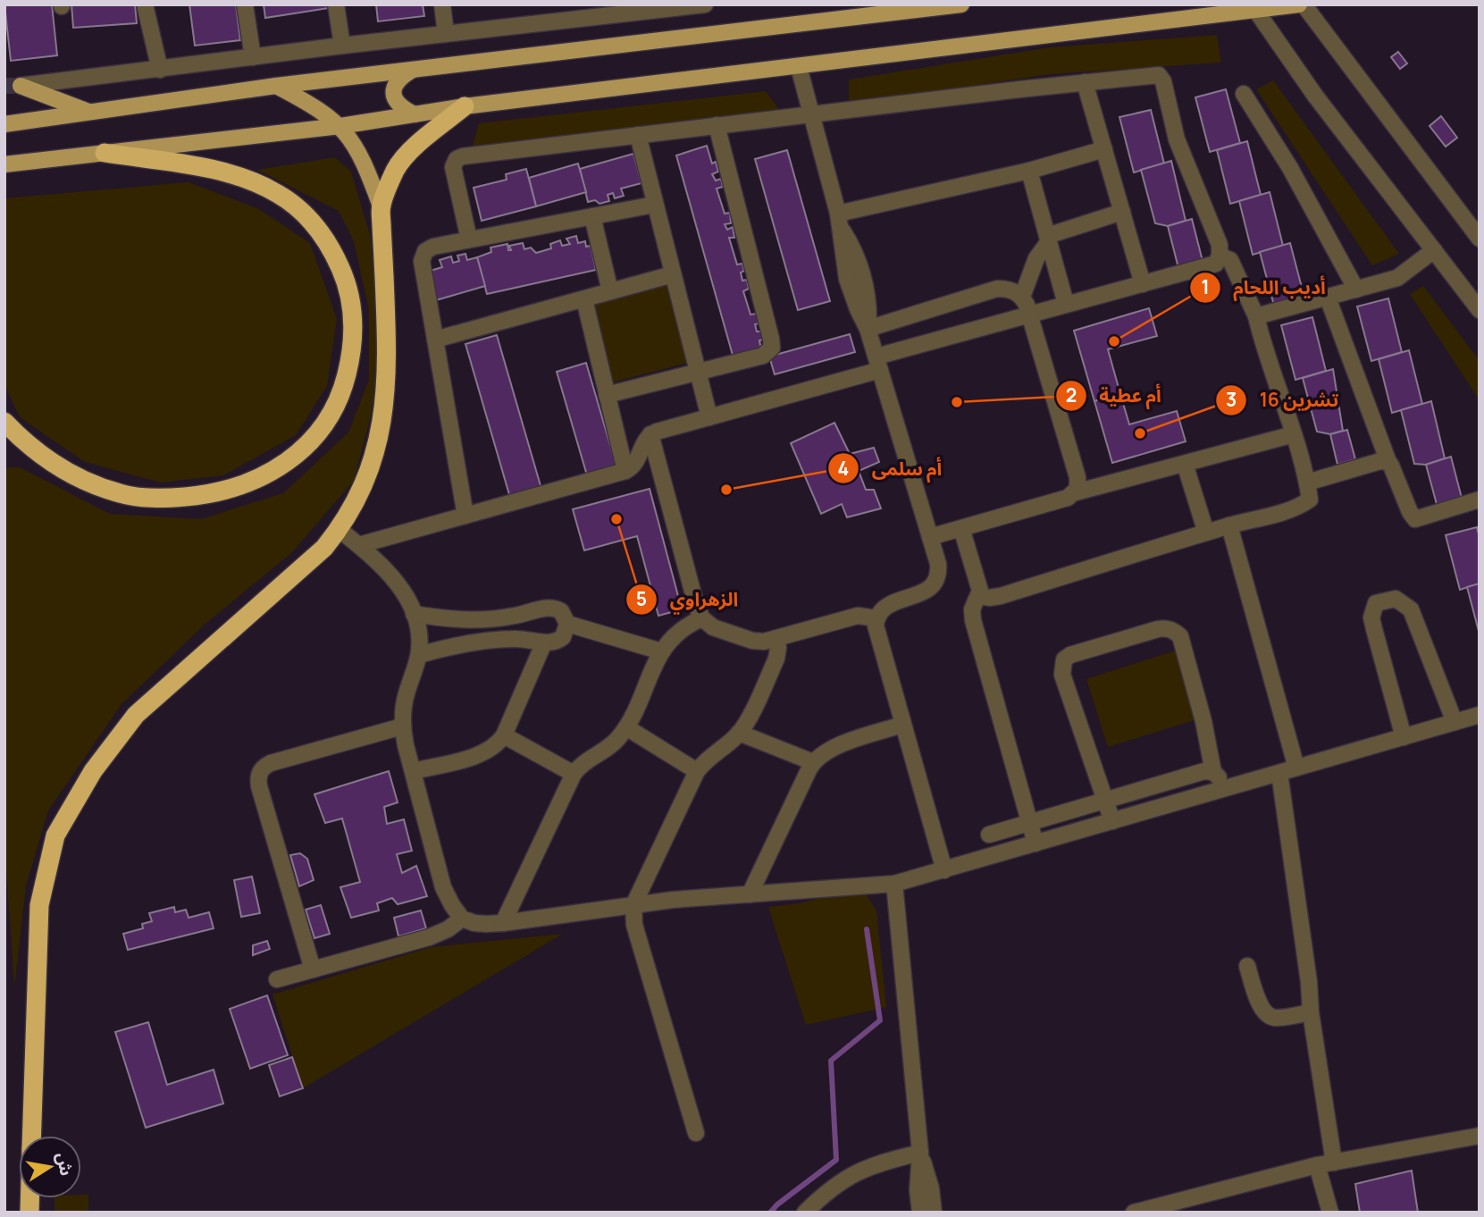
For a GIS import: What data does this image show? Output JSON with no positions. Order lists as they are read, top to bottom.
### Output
{
  "places": [
    "أديب اللحام",
    "أم عطية",
    "16 تشرين",
    "أم سلمى",
    "الزهراوي"
  ],
  "north": "right"
}
